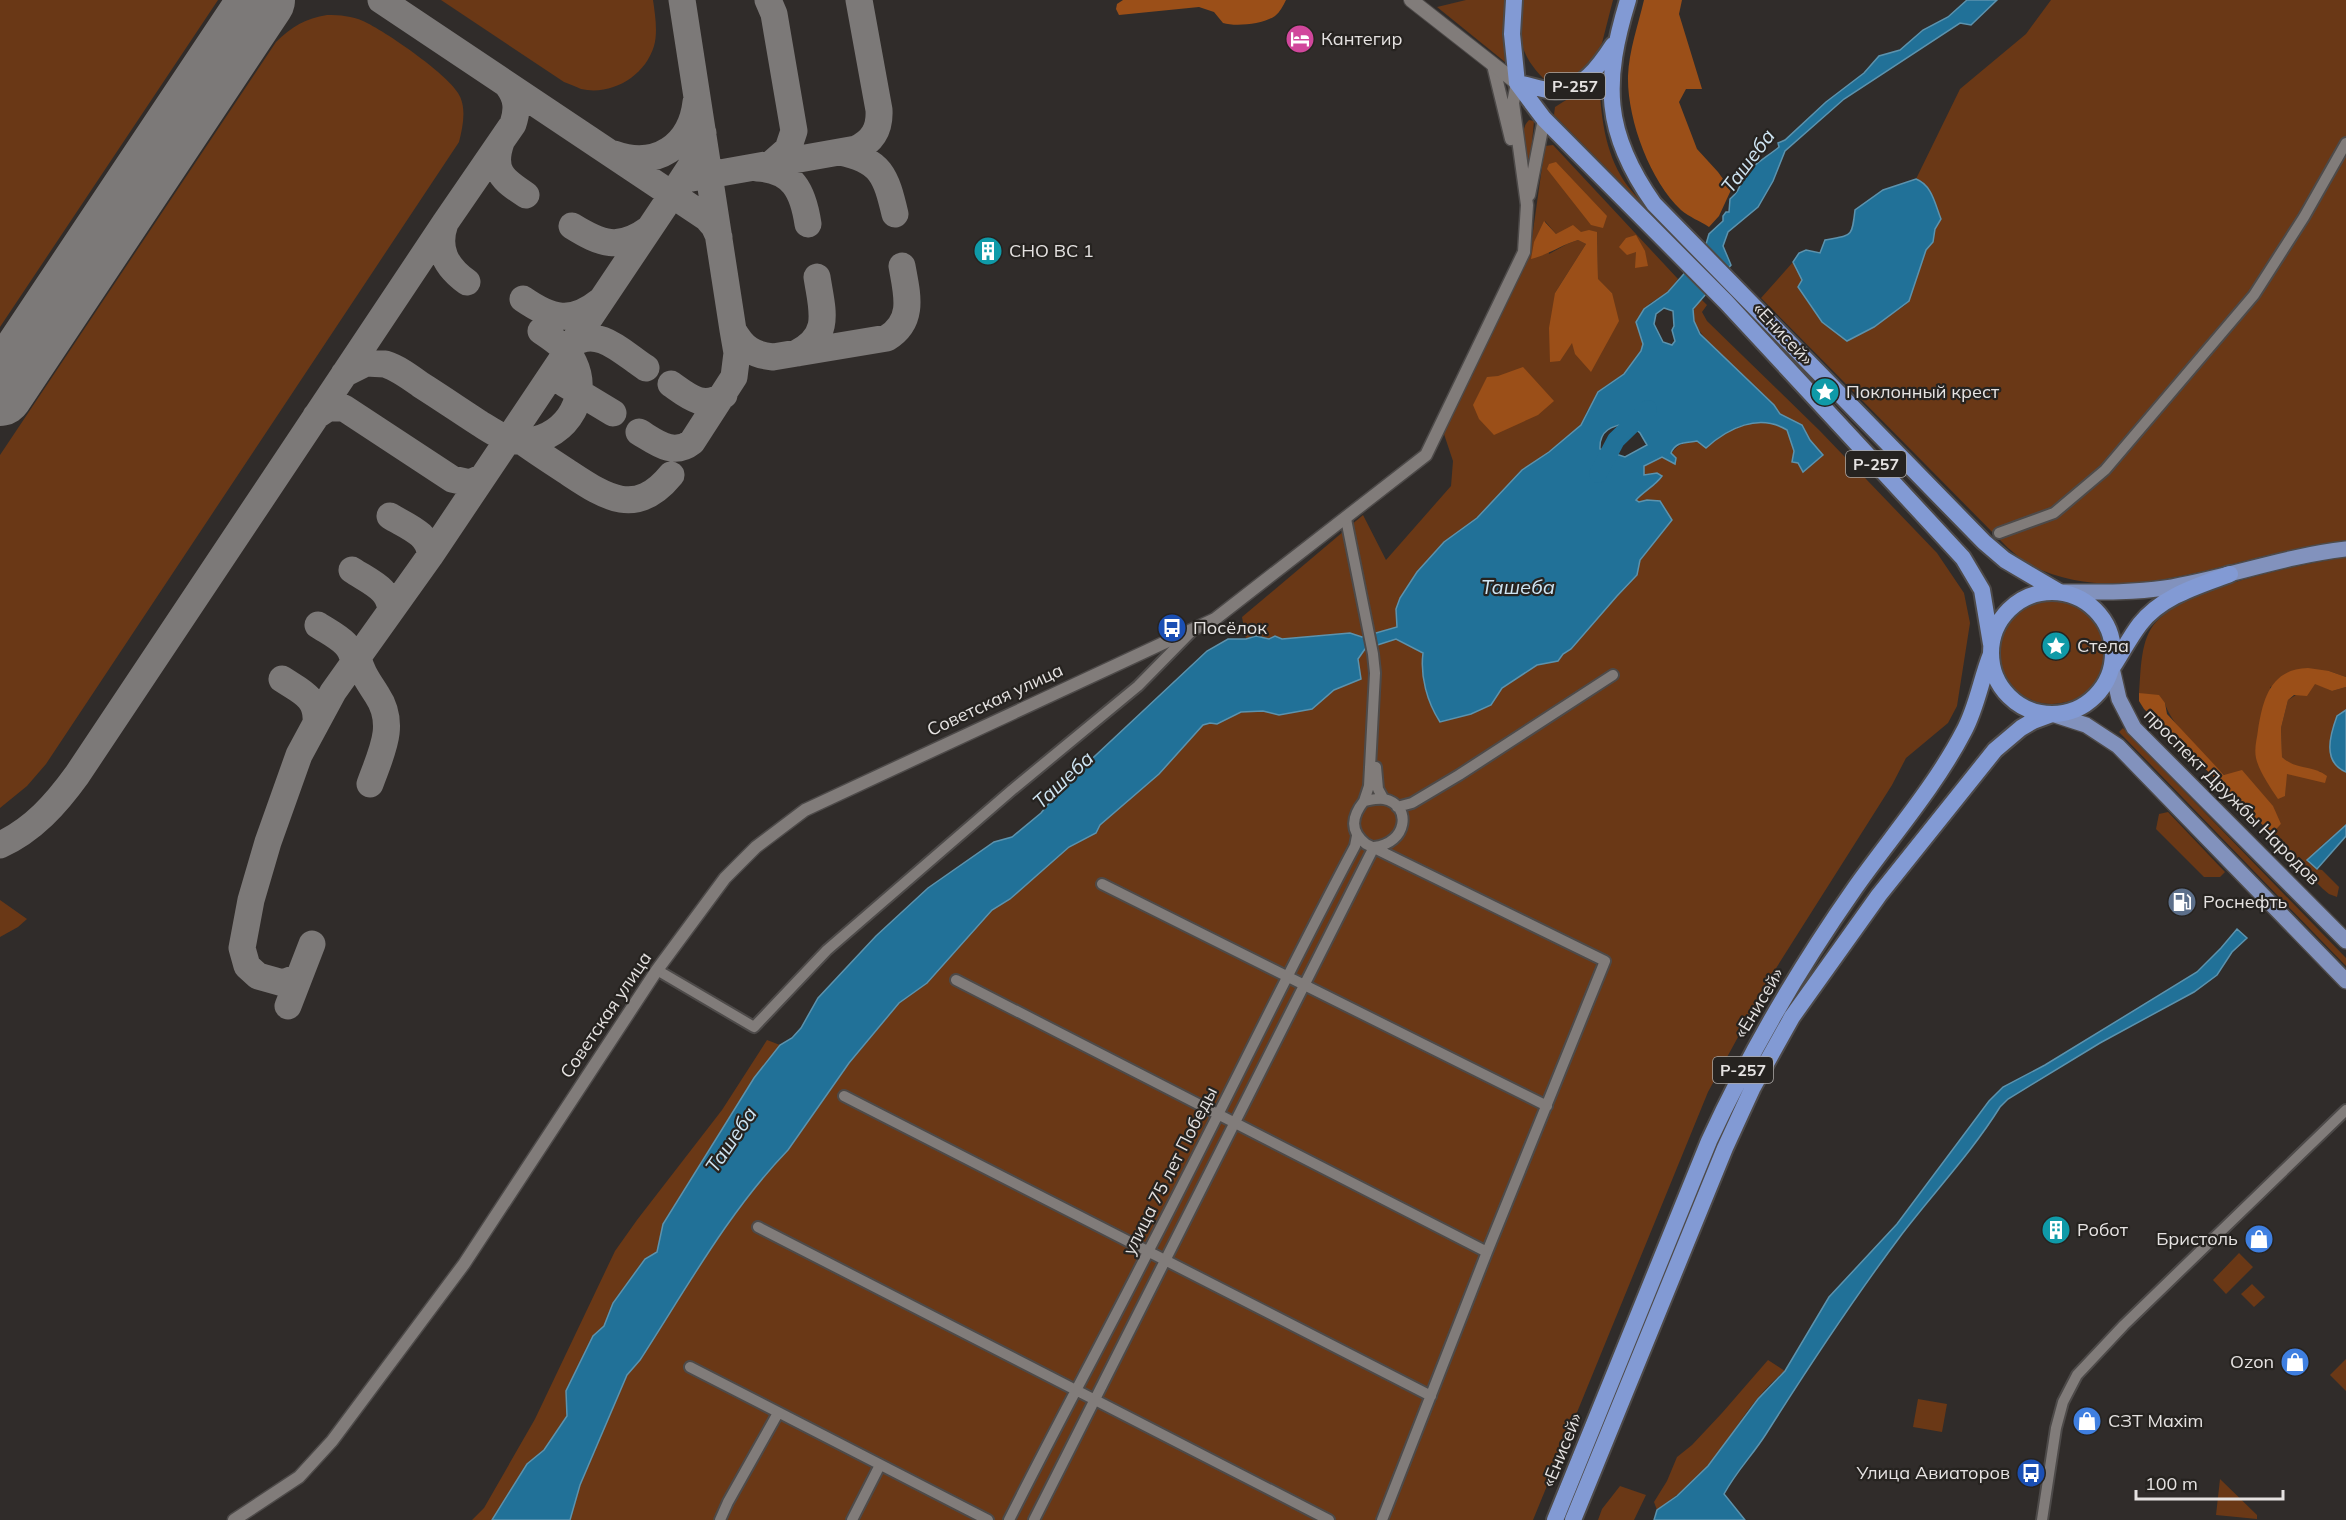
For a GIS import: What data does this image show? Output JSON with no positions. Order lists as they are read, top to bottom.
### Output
{
  "streets": {
    "highway": ["Р-257", "«Енисей»"],
    "main road": ["проспект Дружбы Народов"],
    "street": ["Советская улица", "улица 75 лет Победы"]
  },
  "crossings": [
    ["«Енисей»", "проспект Дружбы Народов"]
  ],
  "water": ["Ташеба"],
  "places": {
    "hotel": ["Кантегир"],
    "building": ["СНО ВС 1", "Робот"],
    "place": ["Поклонный крест", "Стела"],
    "bus stop": ["Посёлок", "Улица Авиаторов"],
    "fuel station": ["Роснефть"],
    "shop": ["Бристоль", "Ozon", "СЗТ Maxim"]
  },
  "scale_bar": "100 m"
}
